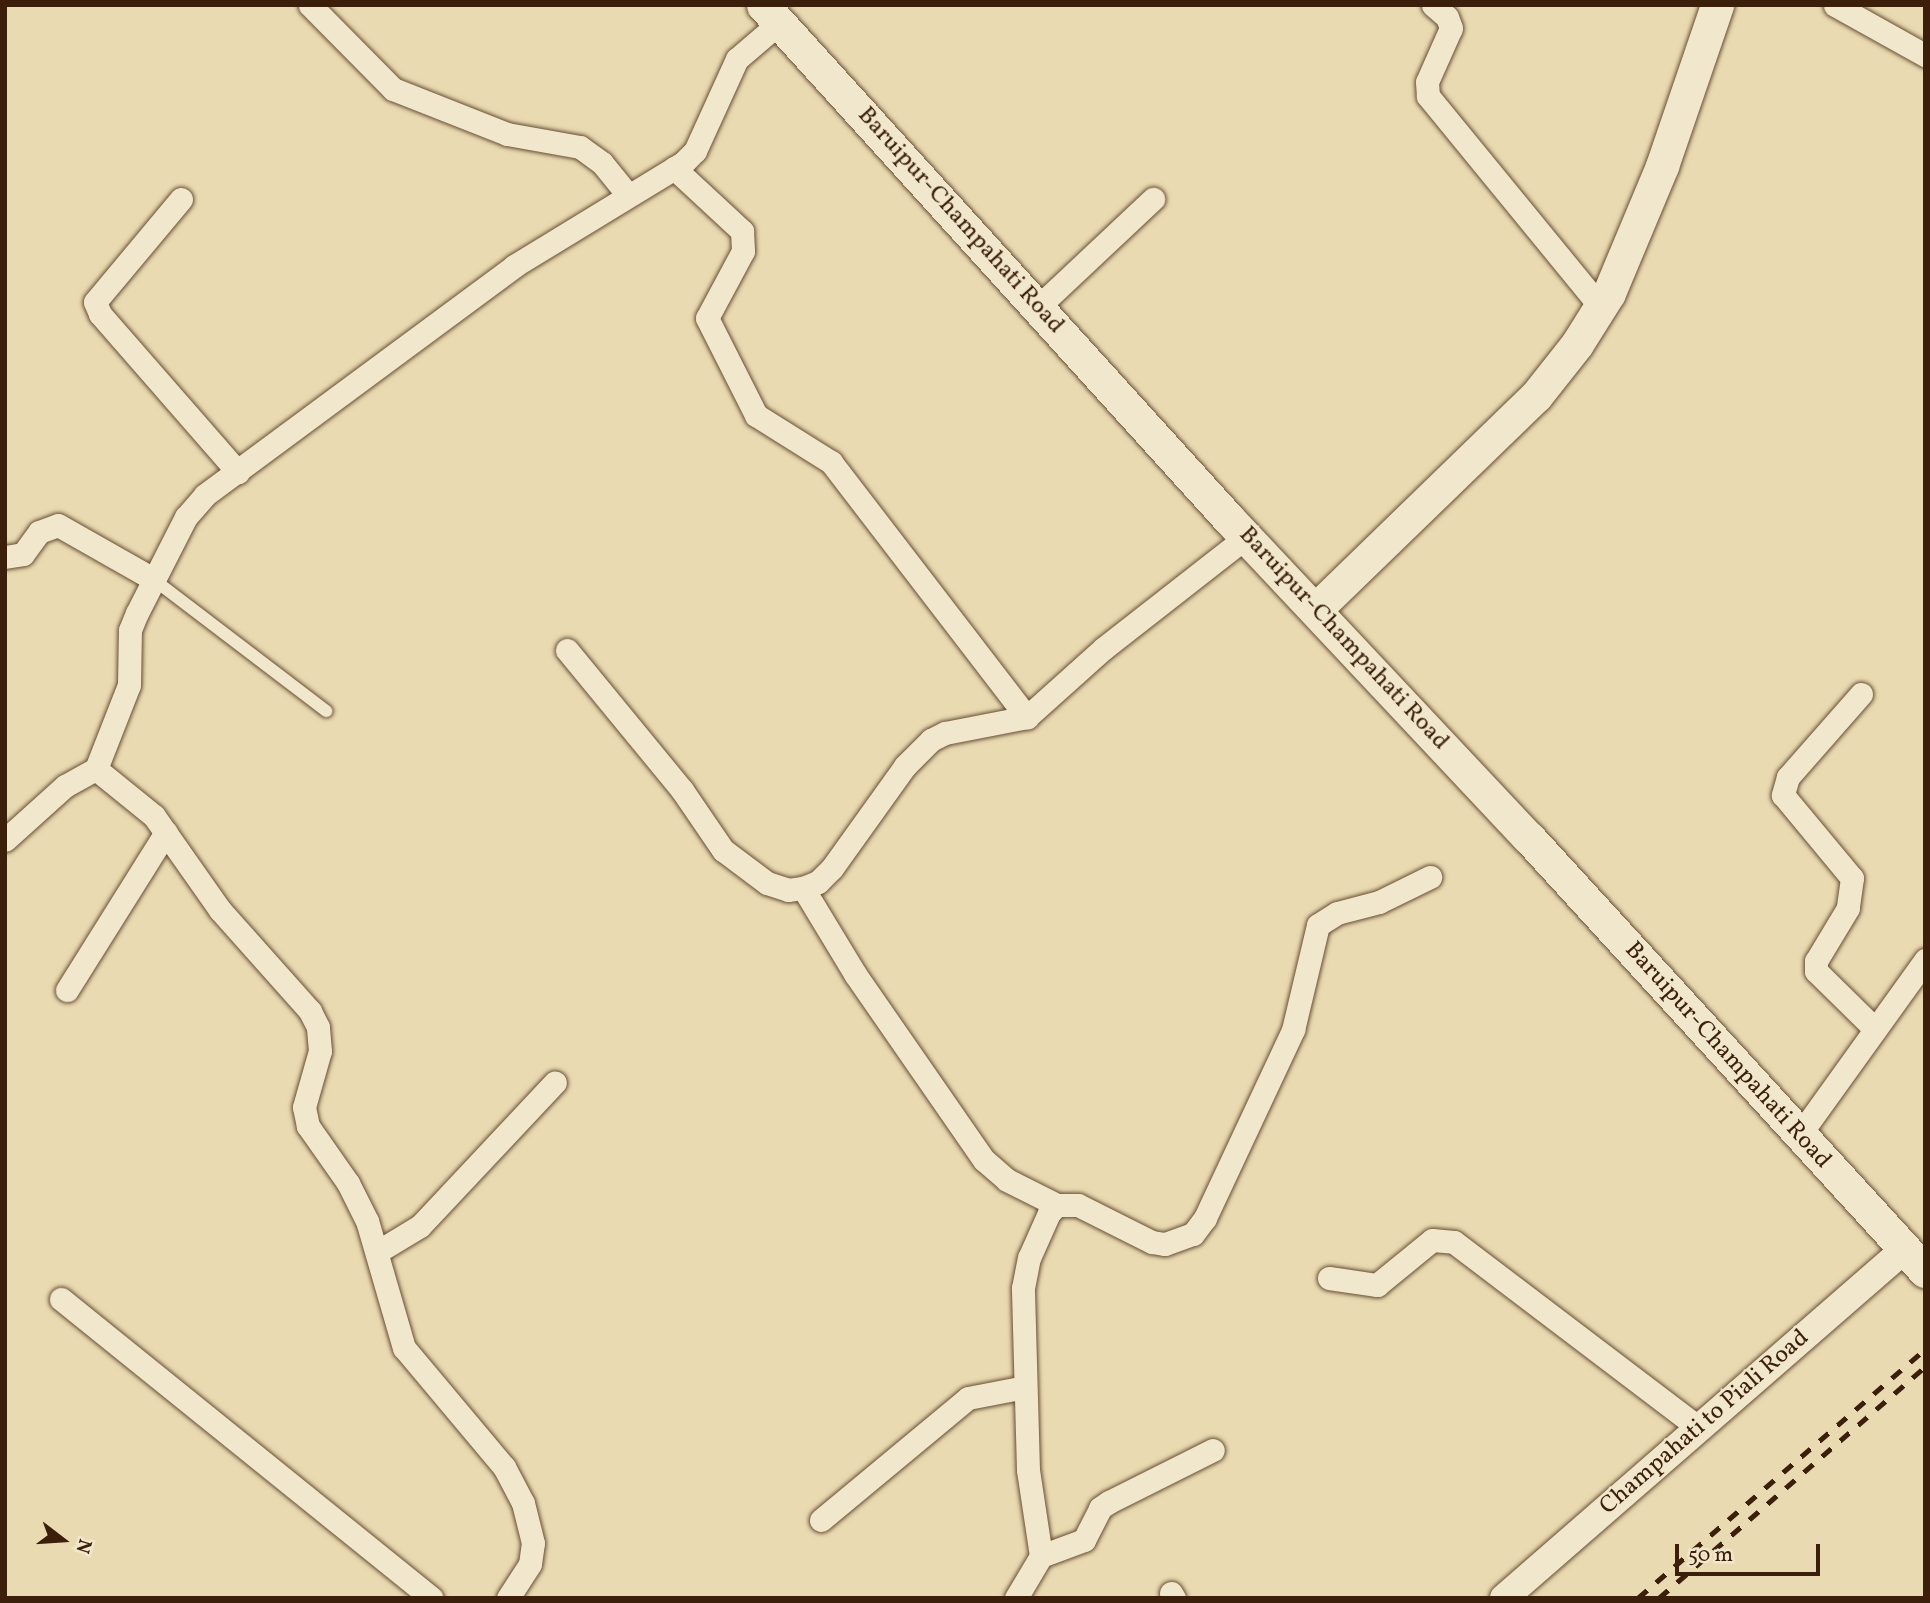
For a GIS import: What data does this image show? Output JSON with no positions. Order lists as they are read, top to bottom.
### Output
{
  "streets": {
    "main road": ["Baruipur-Champahati Road"],
    "street": ["Champahati to Piali Road"]
  },
  "crossings": [
    ["Baruipur-Champahati Road", "Champahati to Piali Road"]
  ],
  "scale_bar": "50 m",
  "north": "right"
}
